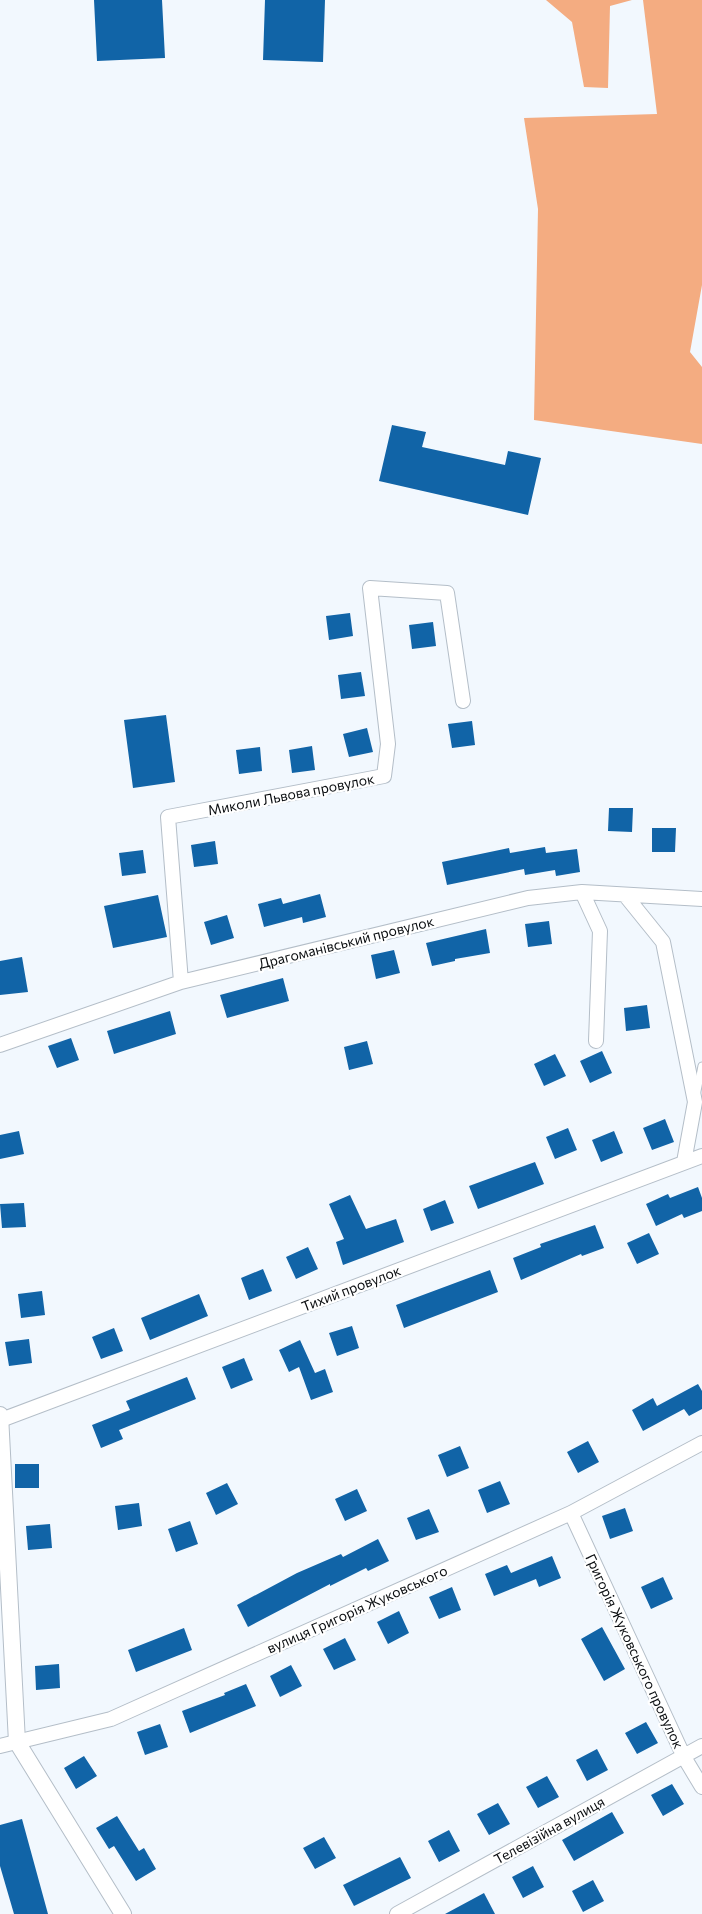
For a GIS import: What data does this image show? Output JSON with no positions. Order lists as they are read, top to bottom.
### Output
{
  "streets": {
    "street": [
      "Миколи Львова провулок",
      "Драгоманівський провулок",
      "Тихий провулок",
      "вулиця Григорія Жуковського",
      "Григорія Жуковського провулок",
      "Телевізійна вулиця"
    ]
  },
  "crossings": [
    ["Миколи Львова провулок", "Драгоманівський провулок"],
    ["вулиця Григорія Жуковського", "Григорія Жуковського провулок"],
    ["Григорія Жуковського провулок", "Телевізійна вулиця"]
  ]
}
